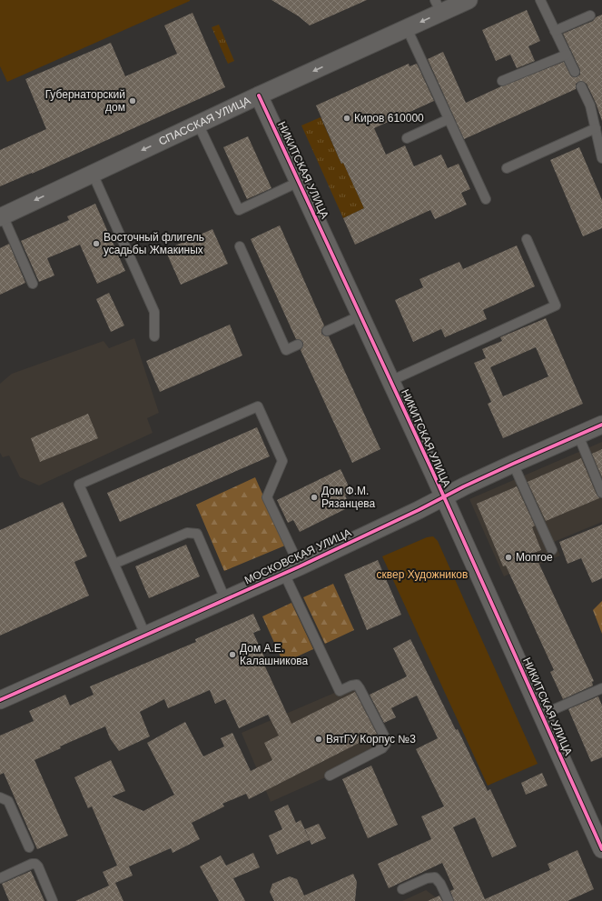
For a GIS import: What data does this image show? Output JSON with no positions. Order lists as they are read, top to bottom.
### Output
{
  "streets": {
    "street": ["СПАССКАЯ УЛИЦА", "НИКИТСКАЯ УЛИЦА", "МОСКОВСКАЯ УЛИЦА"]
  },
  "crossings": [
    ["СПАССКАЯ УЛИЦА", "НИКИТСКАЯ УЛИЦА"],
    ["НИКИТСКАЯ УЛИЦА", "МОСКОВСКАЯ УЛИЦА"]
  ],
  "one_way": ["СПАССКАЯ УЛИЦА"],
  "parks": ["сквер Художников"],
  "places": [
    "Губернаторский дом",
    "Киров 610000",
    "Восточный флигель усадьбы Жмакиных",
    "Дом Ф.М. Рязанцева",
    "Monroe",
    "Дом А.Е. Калашникова",
    "ВятГУ Корпус №3"
  ]
}
